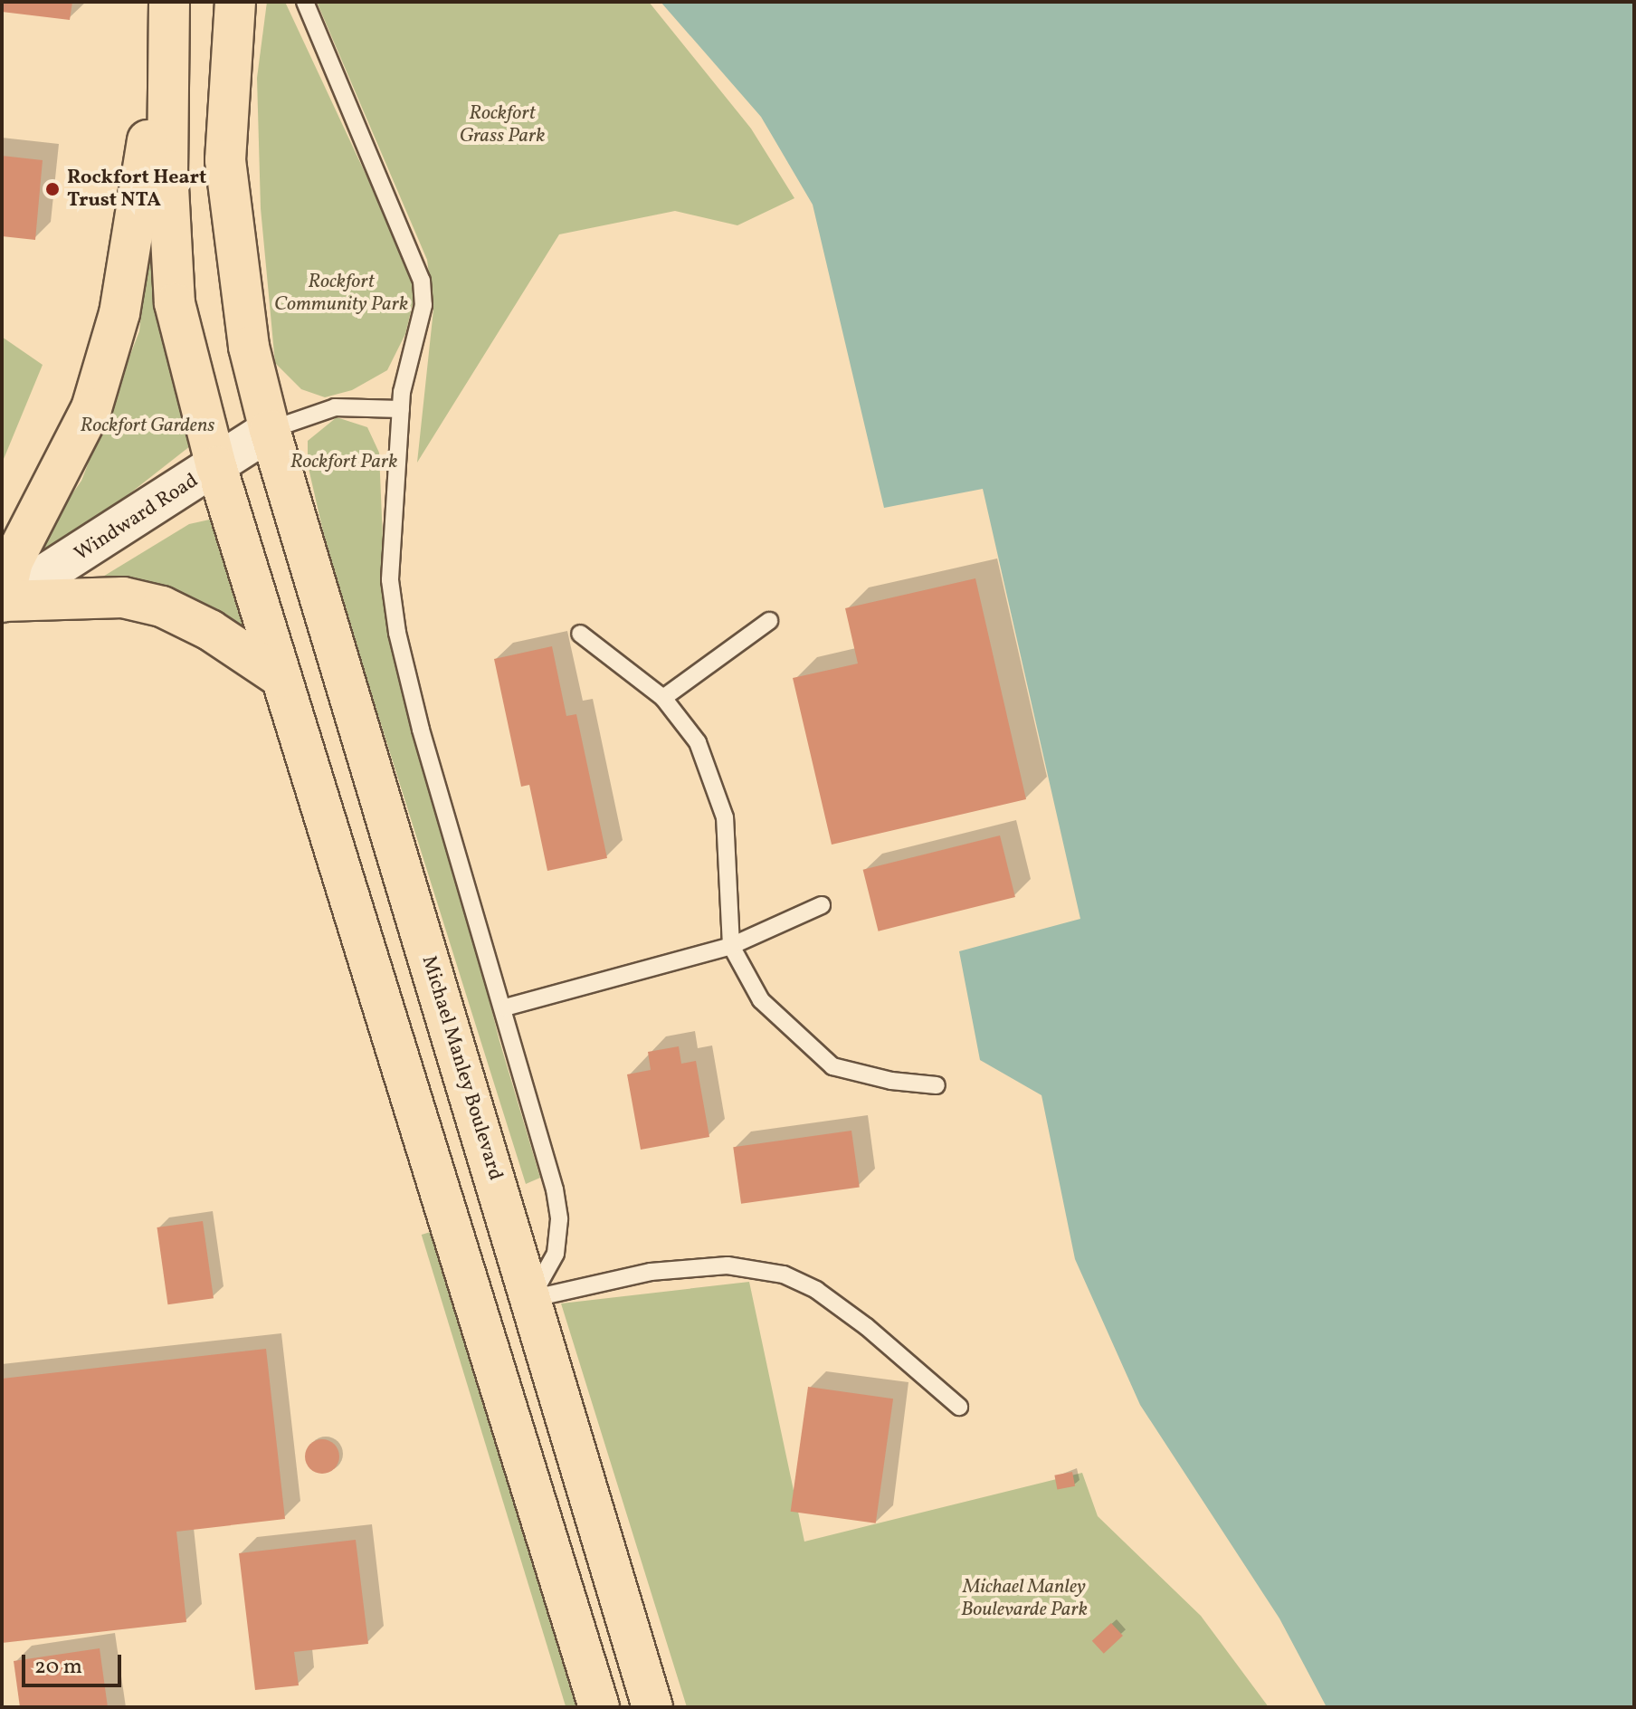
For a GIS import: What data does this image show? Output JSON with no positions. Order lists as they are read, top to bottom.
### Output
{
  "streets": {
    "highway": ["Michael Manley Boulevard"],
    "main road": ["Windward Road"]
  },
  "crossings": [
    ["Windward Road", "Michael Manley Boulevard"]
  ],
  "parks": [
    "Rockfort Grass Park",
    "Rockfort Community Park",
    "Rockfort Gardens",
    "Rockfort Park",
    "Michael Manley Boulevarde Park"
  ],
  "places": ["Rockfort Heart Trust NTA"],
  "scale_bar": "20 m"
}
